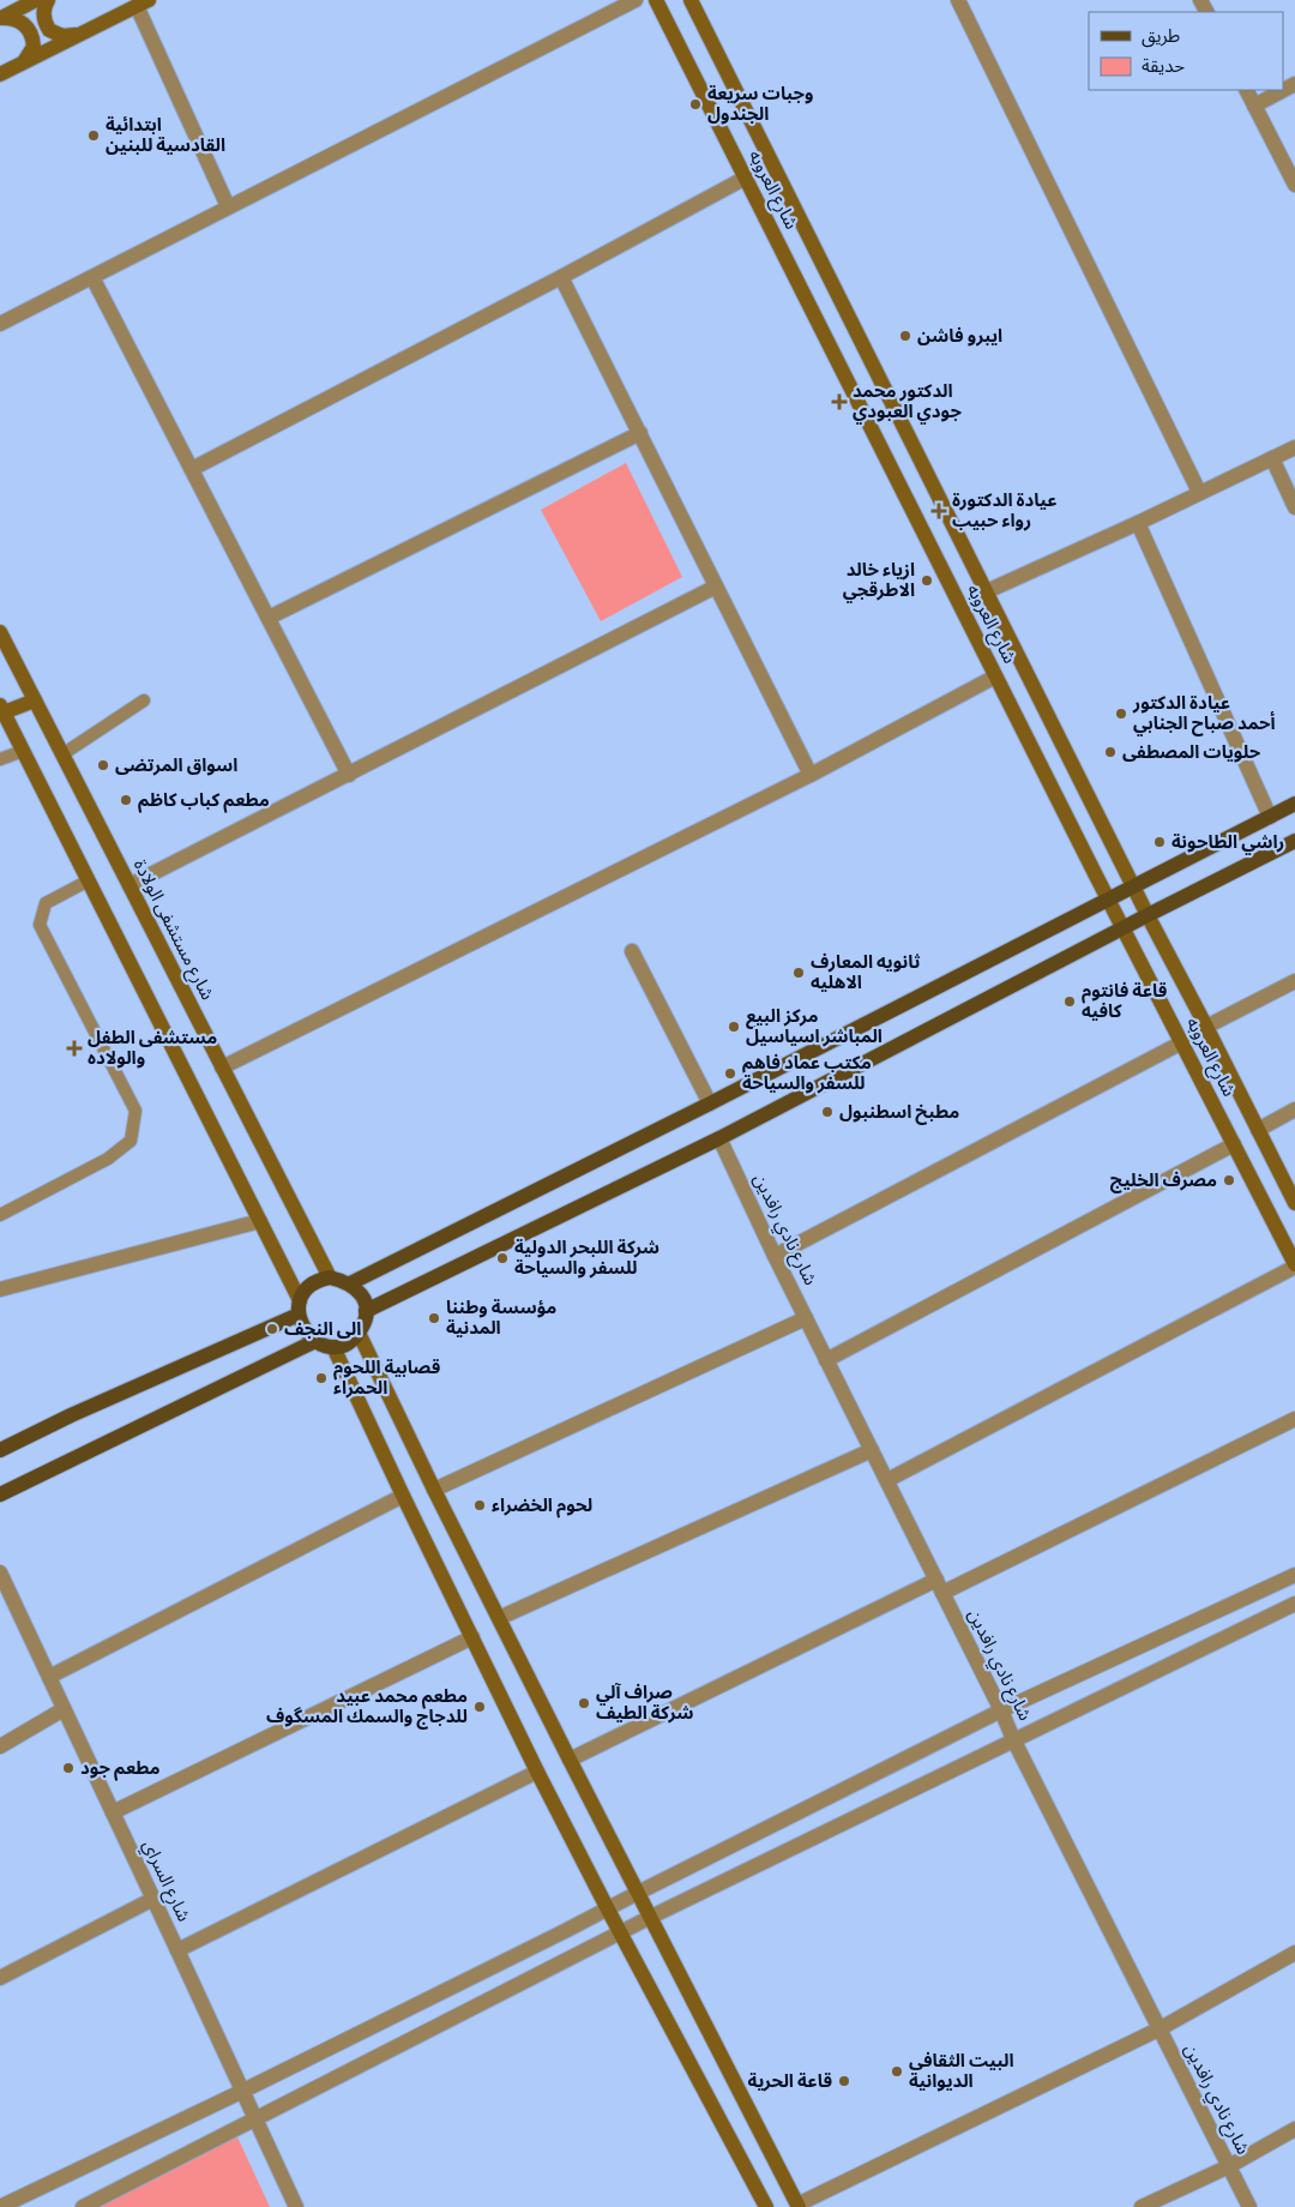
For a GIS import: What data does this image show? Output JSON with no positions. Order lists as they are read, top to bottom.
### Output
{
  "streets": {
    "main road": ["شارع العروبه", "شارع مستشفى الولادة"],
    "street": ["شارع نادي رافدين", "شارع السراي"]
  },
  "places": {
    "other": [
      "وجبات سريعة الجندول",
      "ابتدائية القادسية للبنين",
      "ايبرو فاشن",
      "ازياء خالد الاطرقجي",
      "عيادة الدكتور أحمد صباح الجنابي",
      "حلويات المصطفى",
      "اسواق المرتضى",
      "مطعم كباب كاظم",
      "راشي الطاحونة",
      "ثانويه المعارف الاهليه",
      "قاعة فانتوم كافيه",
      "مركز البيع المباشر اسياسيل",
      "مكتب عماد فاهم للسفر والسياحة",
      "مطبخ اسطنبول",
      "مصرف الخليج",
      "شركة اللبحر الدولية للسفر والسياحة",
      "مؤسسة وطننا المدنية",
      "الى النجف",
      "قصابية اللحوم الحمراء",
      "لحوم الخضراء",
      "صراف آلي شركة الطيف",
      "مطعم محمد عبيد للدجاج والسمك المسگوف",
      "مطعم جود",
      "البيت الثقافي الديوانية",
      "قاعة الحرية"
    ],
    "health": ["الدكتور محمد جودي العبودي", "عيادة الدكتورة رواء حبيب", "مستشفى الطفل والولاده"]
  },
  "legend": ["طريق", "حديقة"]
}
